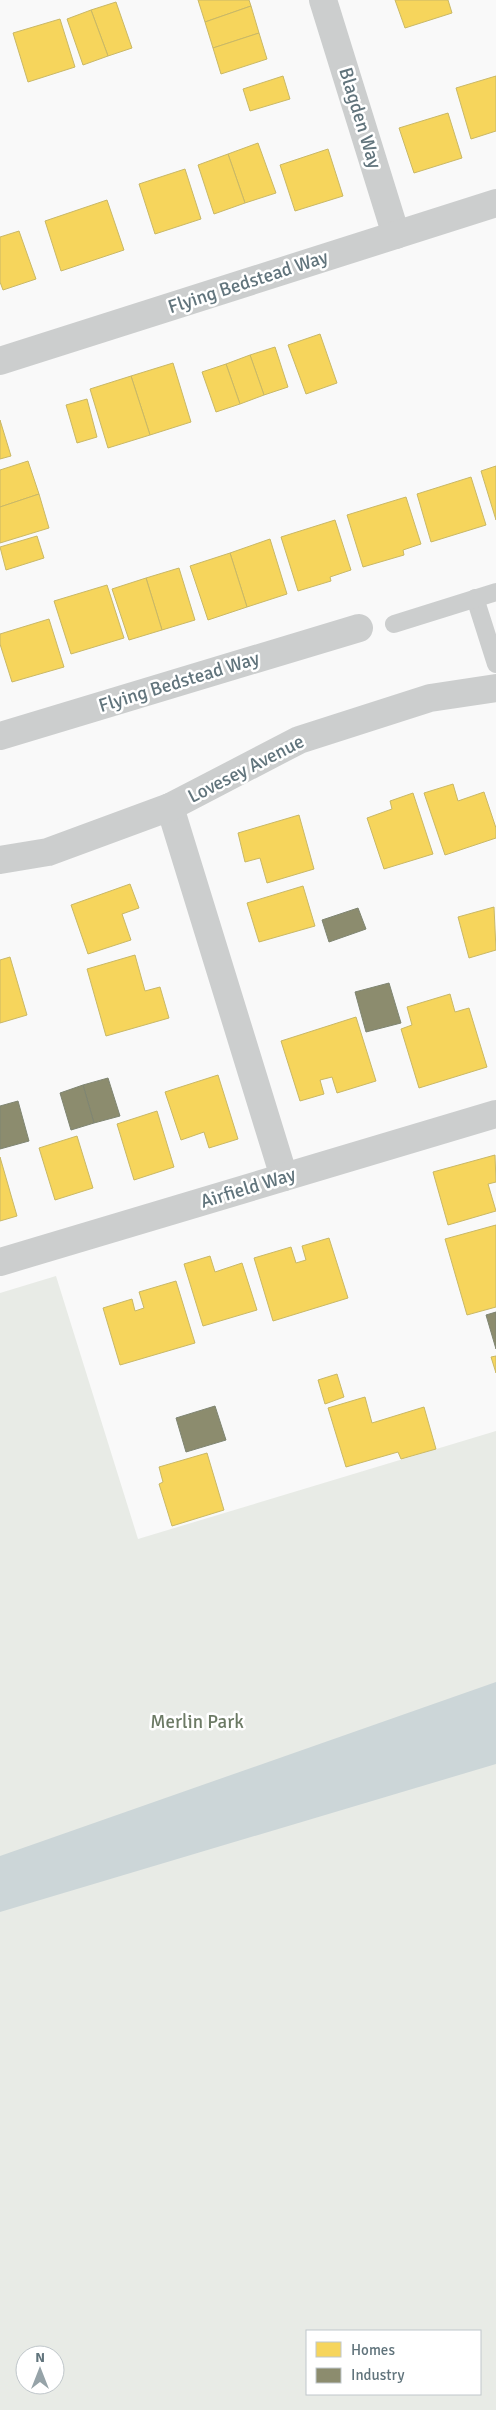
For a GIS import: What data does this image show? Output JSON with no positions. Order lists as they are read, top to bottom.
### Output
{
  "streets": {
    "street": [
      "Blagden Way",
      "Flying Bedstead Way",
      "Lovesey Avenue",
      "Airfield Way"
    ]
  },
  "crossings": [
    ["Blagden Way", "Flying Bedstead Way"]
  ],
  "parks": ["Merlin Park"],
  "legend": ["Homes", "Industry"],
  "north": "top"
}
